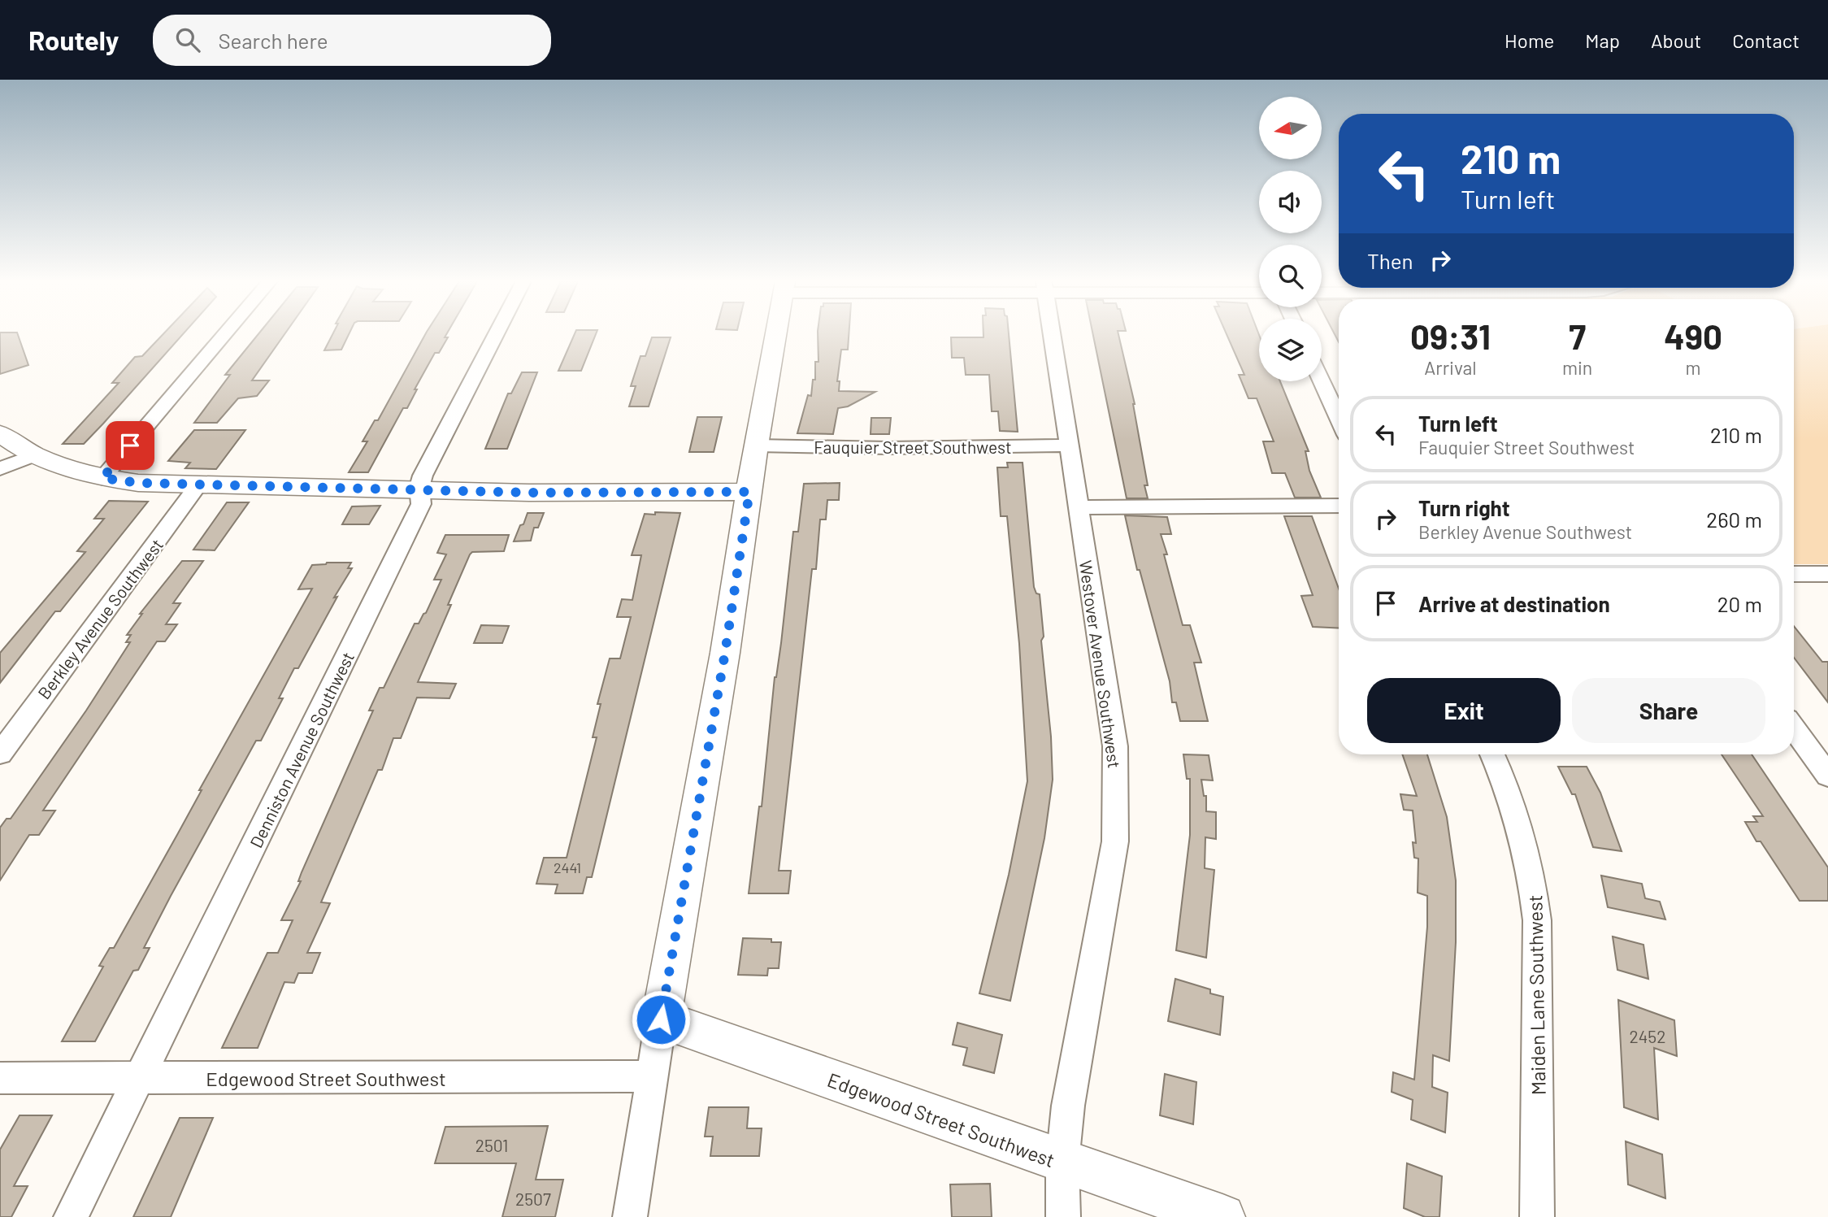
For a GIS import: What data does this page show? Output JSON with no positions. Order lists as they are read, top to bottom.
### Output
{
  "streets": {
    "street": [
      "Fauquier Street Southwest",
      "Berkley Avenue Southwest",
      "Westover Avenue Southwest",
      "Denniston Avenue Southwest",
      "Maiden Lane Southwest",
      "Edgewood Street Southwest"
    ]
  },
  "crossings": [
    ["Fauquier Street Southwest", "Westover Avenue Southwest"],
    ["Westover Avenue Southwest", "Edgewood Street Southwest"],
    ["Denniston Avenue Southwest", "Edgewood Street Southwest"]
  ],
  "house_numbers": [
    "2441",
    "2452",
    "2501",
    "2507"
  ],
  "north": "left",
  "page": {
    "header": "Routely",
    "search": "Search here",
    "nav": [
      "Home",
      "Map",
      "About",
      "Contact"
    ],
    "turn": ["210 m", "Turn left"],
    "then": "Then",
    "eta": [
      "09:31",
      "Arrival",
      "7",
      "min",
      "490",
      "m"
    ],
    "list": [
      {
        "name": "Turn left",
        "note": "Fauquier Street Southwest",
        "value": "210 m"
      },
      {
        "name": "Turn right",
        "note": "Berkley Avenue Southwest",
        "value": "260 m"
      },
      {
        "name": "Arrive at destination",
        "value": "20 m"
      }
    ],
    "buttons": ["Exit", "Share"]
  }
}
